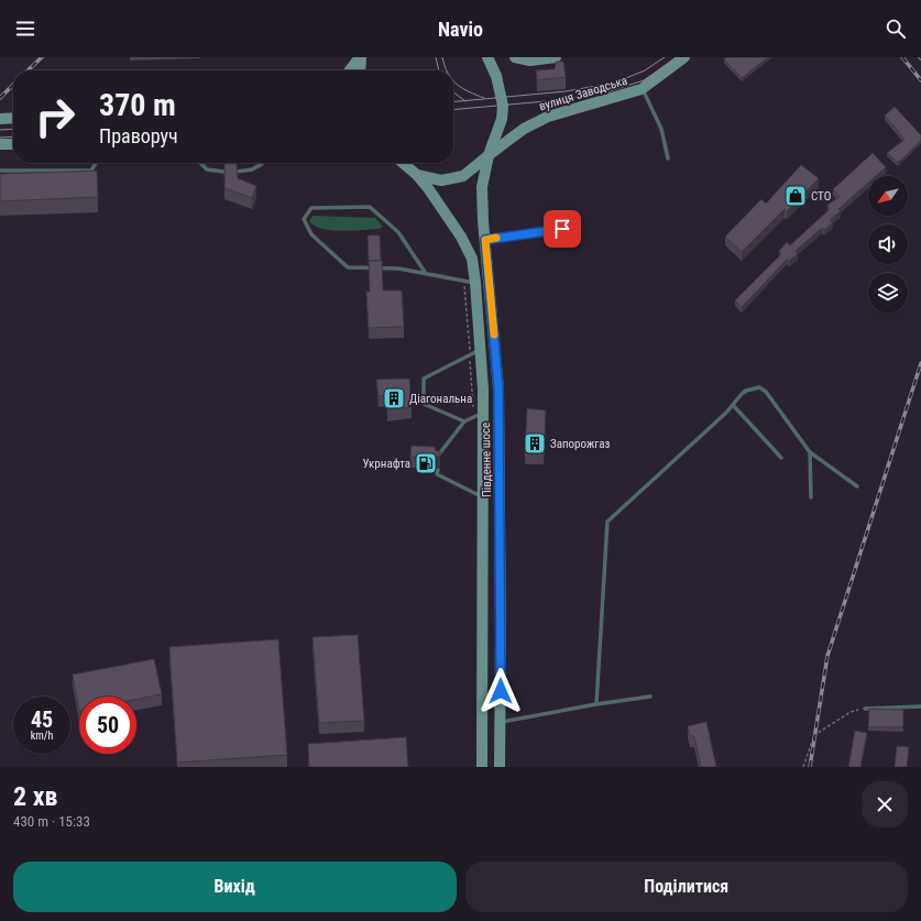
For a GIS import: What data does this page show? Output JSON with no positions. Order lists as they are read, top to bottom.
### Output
{
  "streets": {
    "main road": ["вулиця Заводська", "Південне шосе"]
  },
  "crossings": [
    ["вулиця Заводська", "Південне шосе"]
  ],
  "places": {
    "shop": ["СТО"],
    "building": ["Діагональна", "Запорожгаз"],
    "fuel station": ["Укрнафта"]
  },
  "north": "bottom left",
  "page": {
    "header": "Navio",
    "turn": ["370 m", "Праворуч"],
    "speed": "45 km/h",
    "limit": "50",
    "heading": ["2 хв", "430 m · 15:33"],
    "buttons": ["Вихід", "Поділитися"]
  }
}
